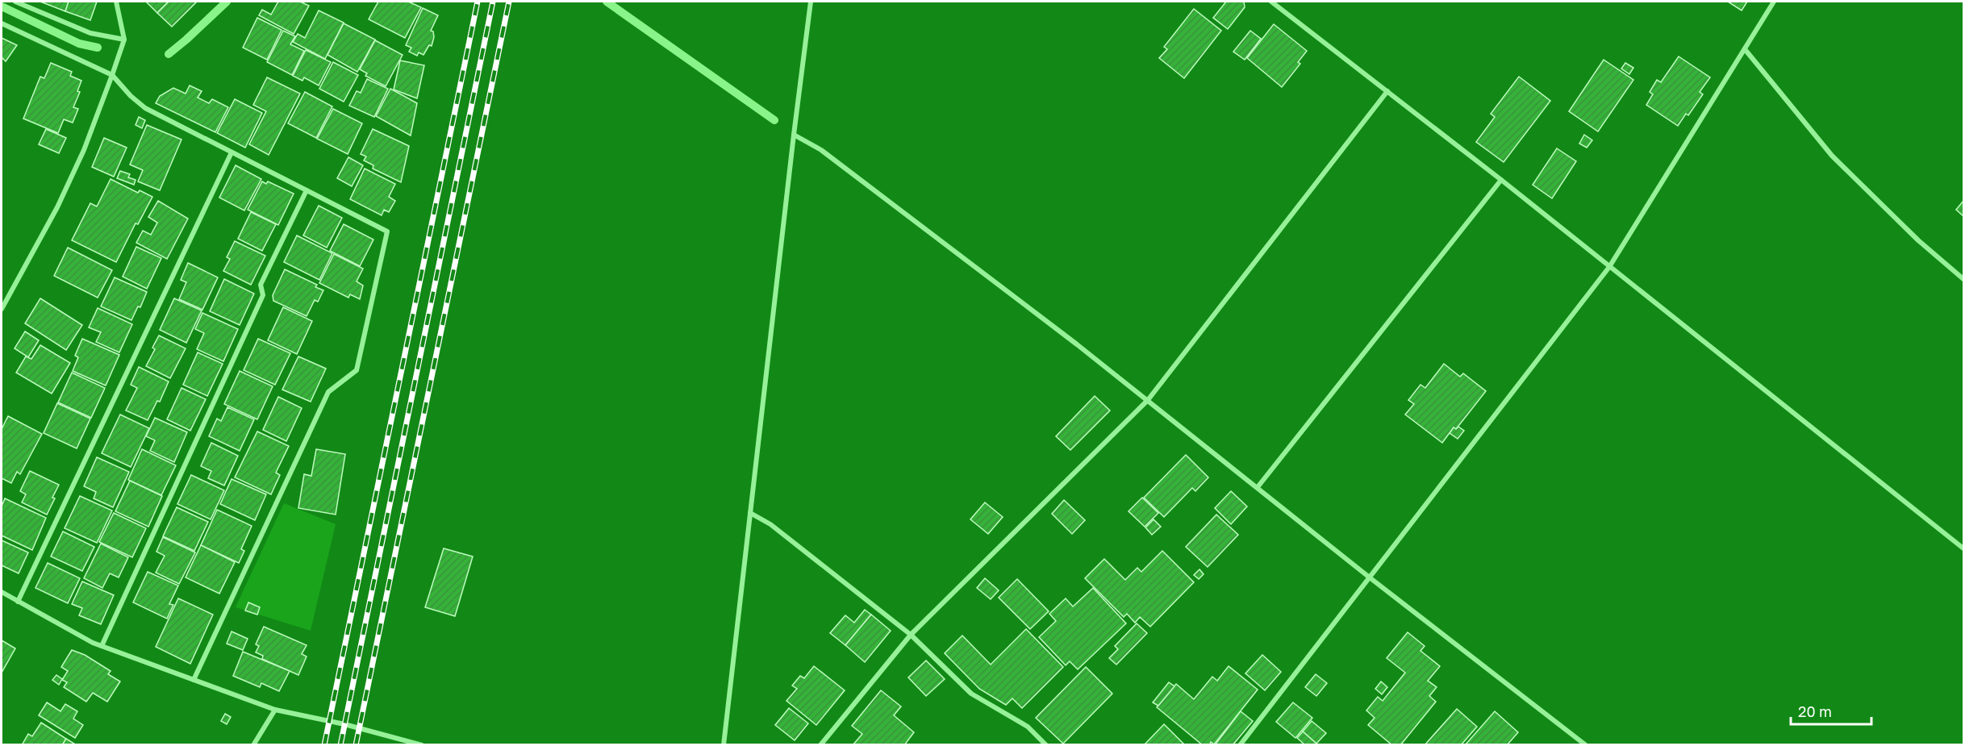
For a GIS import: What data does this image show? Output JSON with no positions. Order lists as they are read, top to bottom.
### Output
{
  "scale_bar": "20 m"
}
